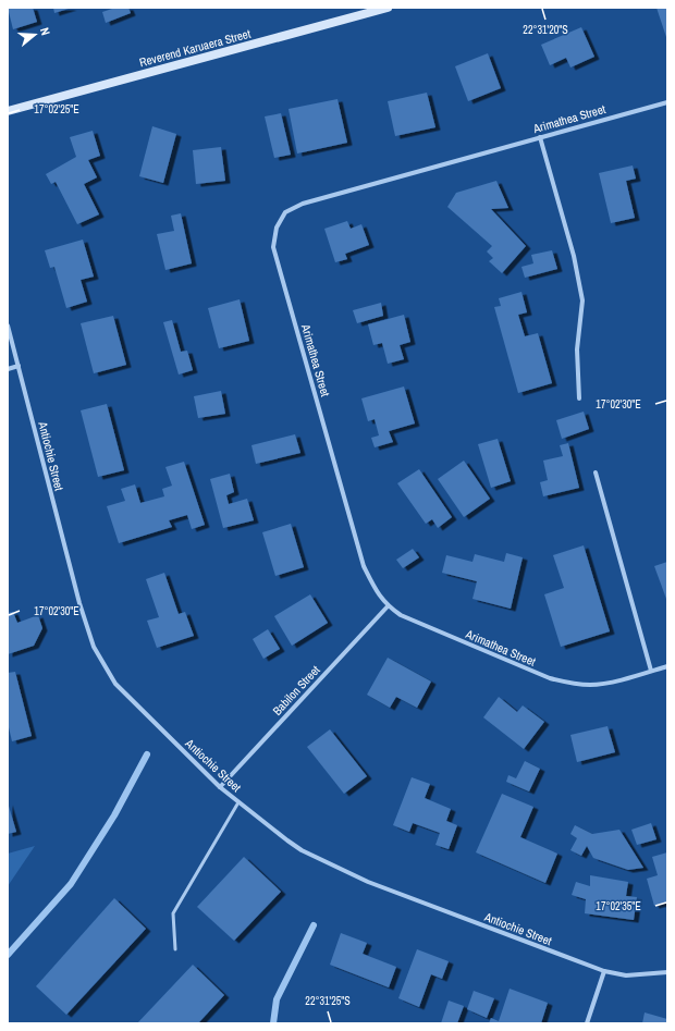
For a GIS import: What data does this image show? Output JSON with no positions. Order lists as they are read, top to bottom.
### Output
{
  "streets": {
    "street": [
      "Reverend Karuaera Street",
      "Arimathea Street",
      "Antiochie Street",
      "Babilon Street"
    ]
  },
  "crossings": [
    ["Arimathea Street", "Babilon Street"],
    ["Antiochie Street", "Babilon Street"]
  ],
  "north": "right",
  "coordinates": [
    "22°31'20\"S",
    "17°02'25\"E",
    "17°02'30\"E",
    "17°02'35\"E",
    "22°31'25\"S"
  ]
}
